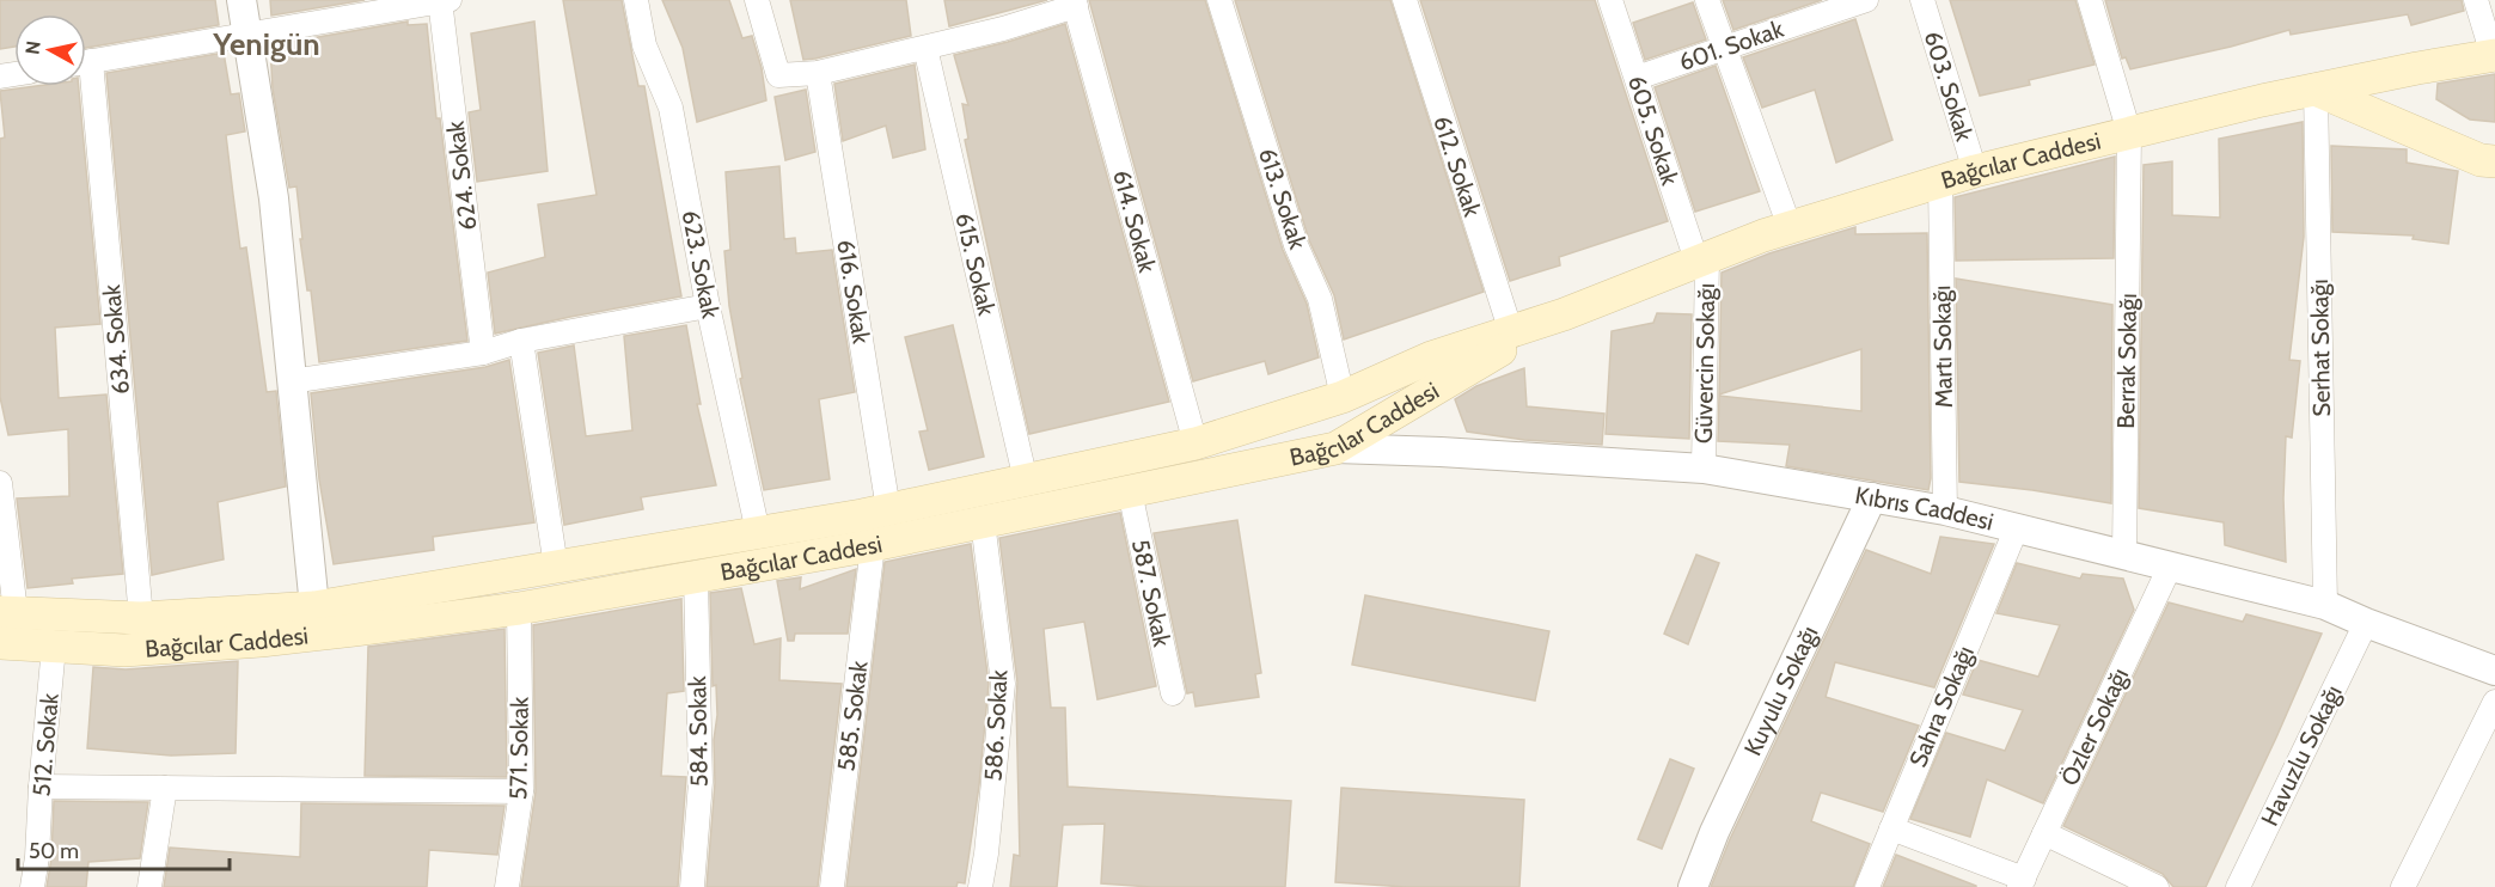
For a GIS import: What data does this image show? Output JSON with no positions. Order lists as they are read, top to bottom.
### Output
{
  "streets": {
    "main road": ["Bağcılar Caddesi"],
    "street": [
      "601. Sokak",
      "603. Sokak",
      "605. Sokak",
      "612. Sokak",
      "624. Sokak",
      "613. Sokak",
      "614. Sokak",
      "623. Sokak",
      "615. Sokak",
      "616. Sokak",
      "634. Sokak",
      "Martı Sokağı",
      "Serhat Sokağı",
      "Berrak Sokağı",
      "Güvercin Sokağı",
      "Kıbrıs Caddesi",
      "587. Sokak",
      "Kuyulu Sokağı",
      "Sahra Sokağı",
      "585. Sokak",
      "586. Sokak",
      "Özler Sokağı",
      "584. Sokak",
      "512. Sokak",
      "571. Sokak",
      "Havuzlu Sokağı"
    ]
  },
  "crossings": [
    ["601. Sokak", "605. Sokak"],
    ["603. Sokak", "Bağcılar Caddesi"],
    ["605. Sokak", "Bağcılar Caddesi"],
    ["605. Sokak", "Güvercin Sokağı"],
    ["Bağcılar Caddesi", "612. Sokak"],
    ["Bağcılar Caddesi", "613. Sokak"],
    ["Bağcılar Caddesi", "614. Sokak"],
    ["Bağcılar Caddesi", "623. Sokak"],
    ["Bağcılar Caddesi", "615. Sokak"],
    ["Bağcılar Caddesi", "616. Sokak"],
    ["Bağcılar Caddesi", "634. Sokak"],
    ["Bağcılar Caddesi", "Martı Sokağı"],
    ["Bağcılar Caddesi", "Serhat Sokağı"],
    ["Bağcılar Caddesi", "Berrak Sokağı"],
    ["Bağcılar Caddesi", "Güvercin Sokağı"],
    ["Bağcılar Caddesi", "Kıbrıs Caddesi"],
    ["Bağcılar Caddesi", "587. Sokak"],
    ["Bağcılar Caddesi", "585. Sokak"],
    ["Bağcılar Caddesi", "586. Sokak"],
    ["Bağcılar Caddesi", "584. Sokak"],
    ["Bağcılar Caddesi", "512. Sokak"],
    ["Bağcılar Caddesi", "571. Sokak"],
    ["Martı Sokağı", "Kıbrıs Caddesi"],
    ["Serhat Sokağı", "Kıbrıs Caddesi"],
    ["Berrak Sokağı", "Kıbrıs Caddesi"],
    ["Güvercin Sokağı", "Kıbrıs Caddesi"],
    ["Kıbrıs Caddesi", "Kuyulu Sokağı"],
    ["Kıbrıs Caddesi", "Sahra Sokağı"],
    ["Kıbrıs Caddesi", "Özler Sokağı"],
    ["Kıbrıs Caddesi", "Havuzlu Sokağı"]
  ],
  "districts": ["Yenigün"],
  "scale_bar": "50 m",
  "north": "left"
}
